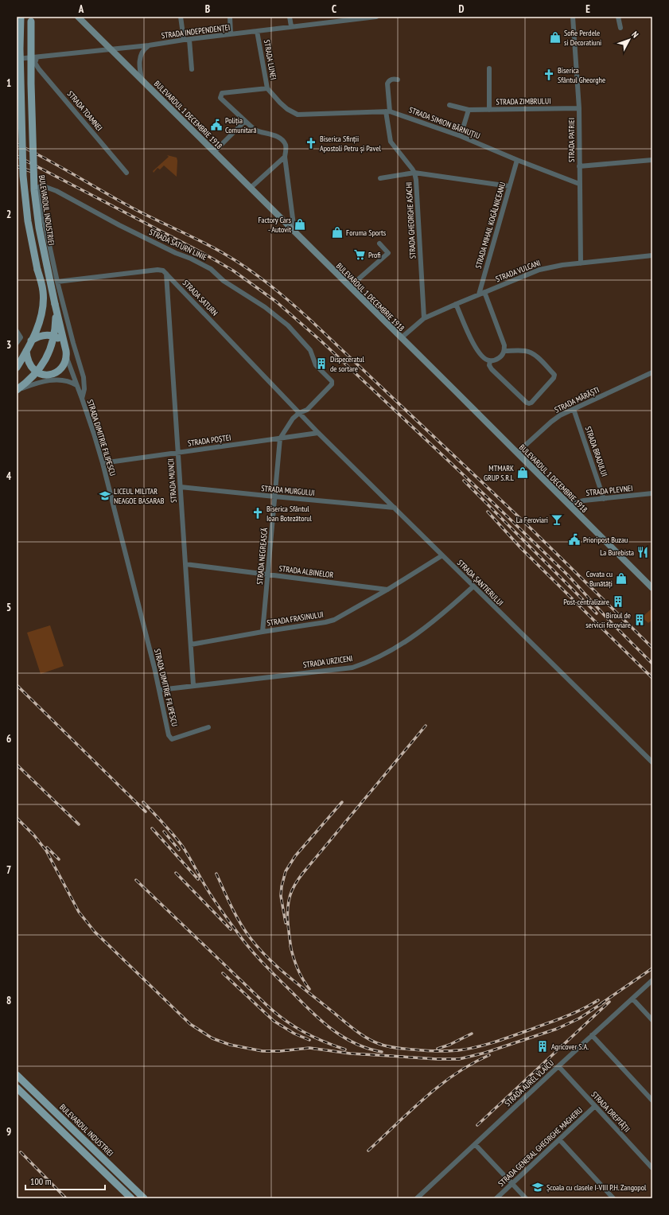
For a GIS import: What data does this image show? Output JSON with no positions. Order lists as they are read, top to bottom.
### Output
{
  "streets": {
    "main road": ["BULEVARDUL 1 DECEMBRIE 1918", "BULEVARDUL INDUSTRIEI"],
    "street": [
      "STRADA INDEPENDENȚEI",
      "STRADA LUNEI",
      "STRADA ZIMBRULUI",
      "STRADA TOAMNEI",
      "STRADA SIMION BĂRNUȚIU",
      "STRADA PATRIEI",
      "STRADA GHEORGHE ASACHI",
      "STRADA MIHAIL KOGĂLNICEANU",
      "STRADA SATURN LINIE",
      "STRADA VULCANI",
      "STRADA SATURN",
      "STRADA MĂRĂȘTI",
      "STRADA DIMITRIE FILIPESCU",
      "STRADA POȘTEI",
      "STRADA BRADULUI",
      "STRADA MUNCII",
      "STRADA MURGULUI",
      "STRADA PLEVNEI",
      "STRADA NEGREASCĂ",
      "STRADA ALBINELOR",
      "STRADA ȘANTIERULUI",
      "STRADA FRASINULUI",
      "STRADA URZICENI",
      "STRADA AUREL VLAICU",
      "STRADA DREPTĂȚII",
      "STRADA GENERAL GHEORGHE MAGHERU"
    ]
  },
  "crossings": [
    ["STRADA INDEPENDENȚEI", "STRADA LUNEI"],
    ["STRADA INDEPENDENȚEI", "STRADA TOAMNEI"],
    ["STRADA INDEPENDENȚEI", "BULEVARDUL 1 DECEMBRIE 1918"],
    ["STRADA LUNEI", "STRADA SIMION BĂRNUȚIU"],
    ["STRADA ZIMBRULUI", "STRADA PATRIEI"],
    ["BULEVARDUL 1 DECEMBRIE 1918", "STRADA VULCANI"],
    ["BULEVARDUL 1 DECEMBRIE 1918", "STRADA MĂRĂȘTI"],
    ["BULEVARDUL 1 DECEMBRIE 1918", "STRADA PLEVNEI"],
    ["STRADA SIMION BĂRNUȚIU", "STRADA PATRIEI"],
    ["STRADA SIMION BĂRNUȚIU", "STRADA GHEORGHE ASACHI"],
    ["STRADA SIMION BĂRNUȚIU", "STRADA MIHAIL KOGĂLNICEANU"],
    ["STRADA PATRIEI", "STRADA VULCANI"],
    ["STRADA GHEORGHE ASACHI", "STRADA VULCANI"],
    ["STRADA MIHAIL KOGĂLNICEANU", "STRADA VULCANI"],
    ["STRADA SATURN LINIE", "STRADA DIMITRIE FILIPESCU"],
    ["STRADA SATURN LINIE", "STRADA NEGREASCĂ"],
    ["STRADA SATURN", "STRADA MUNCII"],
    ["STRADA SATURN", "STRADA NEGREASCĂ"],
    ["STRADA SATURN", "STRADA ȘANTIERULUI"],
    ["STRADA MĂRĂȘTI", "STRADA BRADULUI"],
    ["STRADA DIMITRIE FILIPESCU", "STRADA POȘTEI"],
    ["STRADA DIMITRIE FILIPESCU", "STRADA URZICENI"],
    ["STRADA POȘTEI", "STRADA MUNCII"],
    ["STRADA POȘTEI", "STRADA NEGREASCĂ"],
    ["STRADA POȘTEI", "STRADA ȘANTIERULUI"],
    ["STRADA BRADULUI", "STRADA PLEVNEI"],
    ["STRADA MUNCII", "STRADA MURGULUI"],
    ["STRADA MUNCII", "STRADA ALBINELOR"],
    ["STRADA MUNCII", "STRADA FRASINULUI"],
    ["STRADA MUNCII", "STRADA URZICENI"],
    ["STRADA MURGULUI", "STRADA NEGREASCĂ"],
    ["STRADA MURGULUI", "STRADA ȘANTIERULUI"],
    ["STRADA NEGREASCĂ", "STRADA ALBINELOR"],
    ["STRADA NEGREASCĂ", "STRADA ȘANTIERULUI"],
    ["STRADA NEGREASCĂ", "STRADA FRASINULUI"],
    ["STRADA ALBINELOR", "STRADA FRASINULUI"],
    ["STRADA ȘANTIERULUI", "STRADA FRASINULUI"],
    ["STRADA ȘANTIERULUI", "STRADA URZICENI"],
    ["STRADA AUREL VLAICU", "STRADA DREPTĂȚII"],
    ["STRADA DREPTĂȚII", "STRADA GENERAL GHEORGHE MAGHERU"]
  ],
  "places": {
    "shop": [
      "Sofie Perdele si Decoratiuni",
      "Factory Cars - Autovit",
      "Foruma Sports",
      "MTMARK GRUP S.R.L",
      "Covata cu Bunătăți"
    ],
    "church": ["Biserica Sfântul Gheorghe", "Biserica Sfinții Apostoli Petru și Pavel", "Biserica Sfântul Ioan Botezătorul"],
    "public building": ["Poliția Comunitară", "Prioripost Buzau"],
    "supermarket": ["Profi"],
    "building": [
      "Dispeceratul de sortare",
      "Post-centralizare",
      "Biroul de servicii feroviare",
      "Agricover S.A."
    ],
    "school or university": ["LICEUL MILITAR NEAGOE BASARAB", "Școala cu clasele I-VIII P.H. Zangopol"],
    "bar": ["La Feroviari"],
    "restaurant": ["La Burebista"]
  },
  "scale_bar": "100 m",
  "north": "top right",
  "grid": {
    "columns": [
      "A",
      "B",
      "C",
      "D",
      "E"
    ],
    "rows": [
      "1",
      "2",
      "3",
      "4",
      "5",
      "6",
      "7",
      "8",
      "9"
    ]
  }
}
